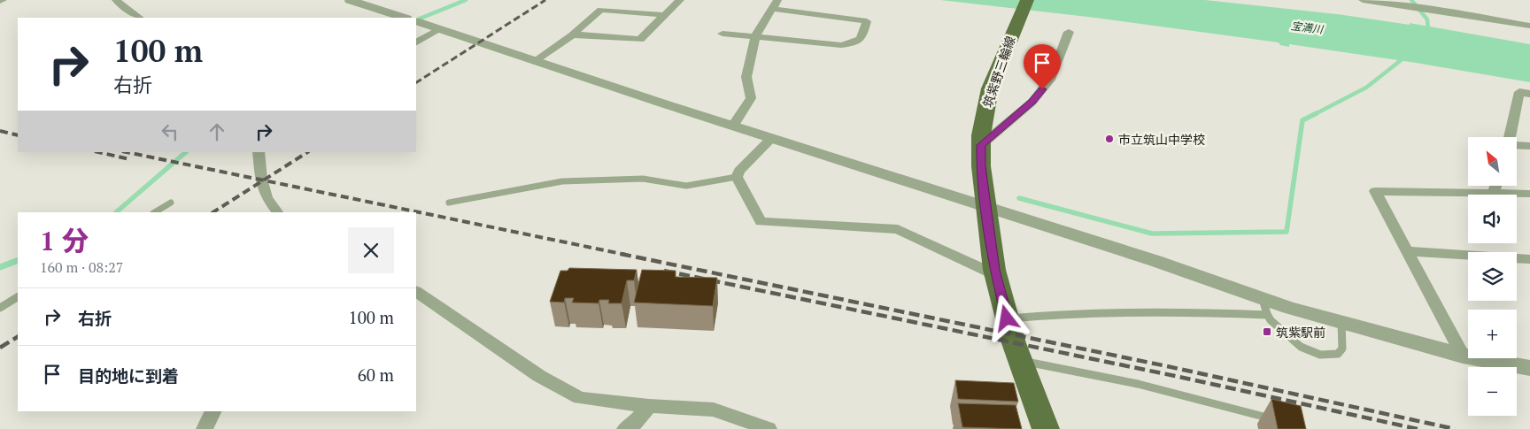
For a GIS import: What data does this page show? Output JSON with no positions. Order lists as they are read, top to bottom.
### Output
{
  "streets": {
    "main road": ["筑紫野三輪線"]
  },
  "water": ["宝満川"],
  "places": {
    "other": ["市立筑山中学校"],
    "transit": ["筑紫駅前"]
  },
  "north": "top left",
  "page": {
    "turn": ["100 m", "右折"],
    "map_buttons": ["+", "−"],
    "heading": ["1 分", "160 m · 08:27"],
    "list": [
      {
        "name": "右折",
        "value": "100 m"
      },
      {
        "name": "目的地に到着",
        "value": "60 m"
      }
    ]
  }
}
